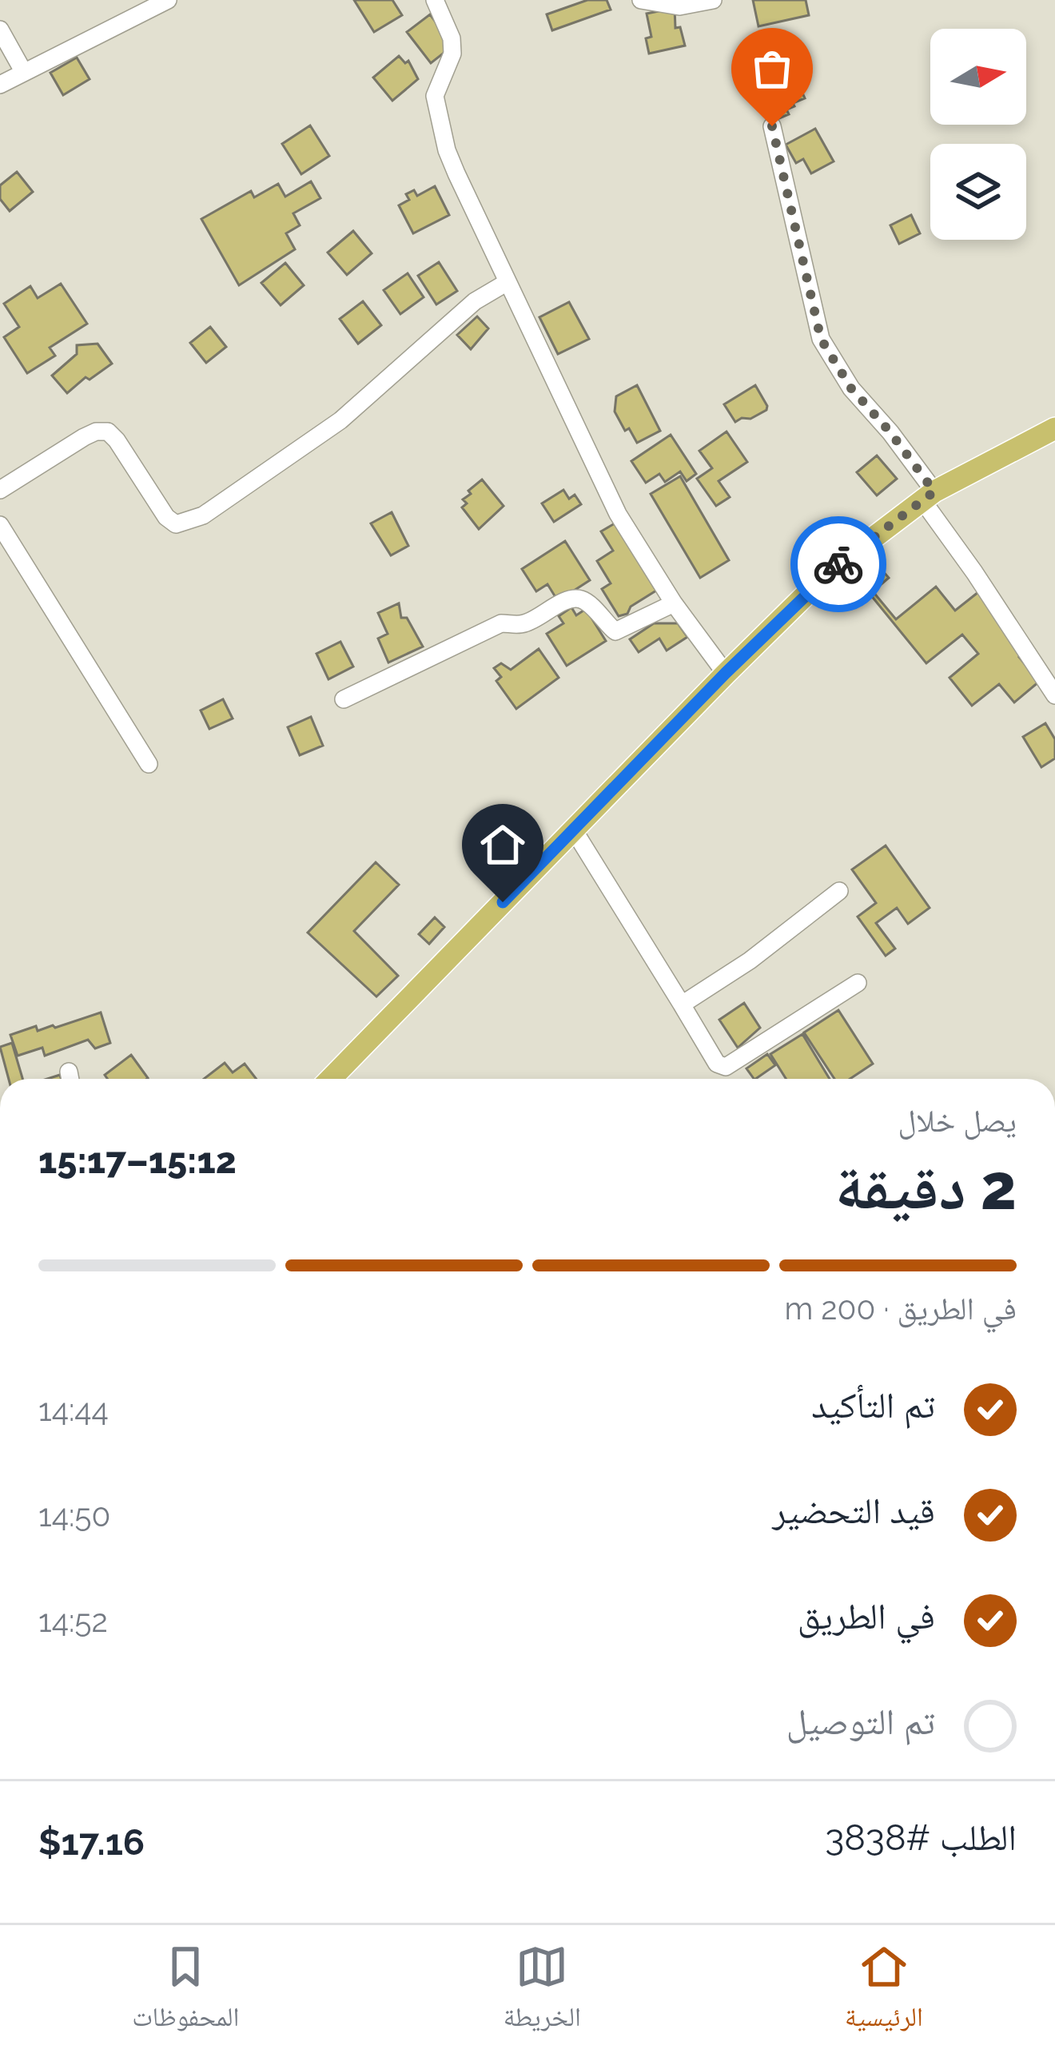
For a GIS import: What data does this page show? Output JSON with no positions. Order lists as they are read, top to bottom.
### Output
{
  "north": "right",
  "page": {
    "heading": ["2 دقيقة", "يصل خلال", "15:12–15:17"],
    "panel": ["الطلب #3838", "$17.16"],
    "bar": "في الطريق · 200 m",
    "list": [
      ["تم التأكيد", "14:44"],
      ["قيد التحضير", "14:50"],
      ["في الطريق", "14:52"],
      "تم التوصيل"
    ],
    "tabs": ["الرئيسية", "الخريطة", "المحفوظات"]
  }
}
